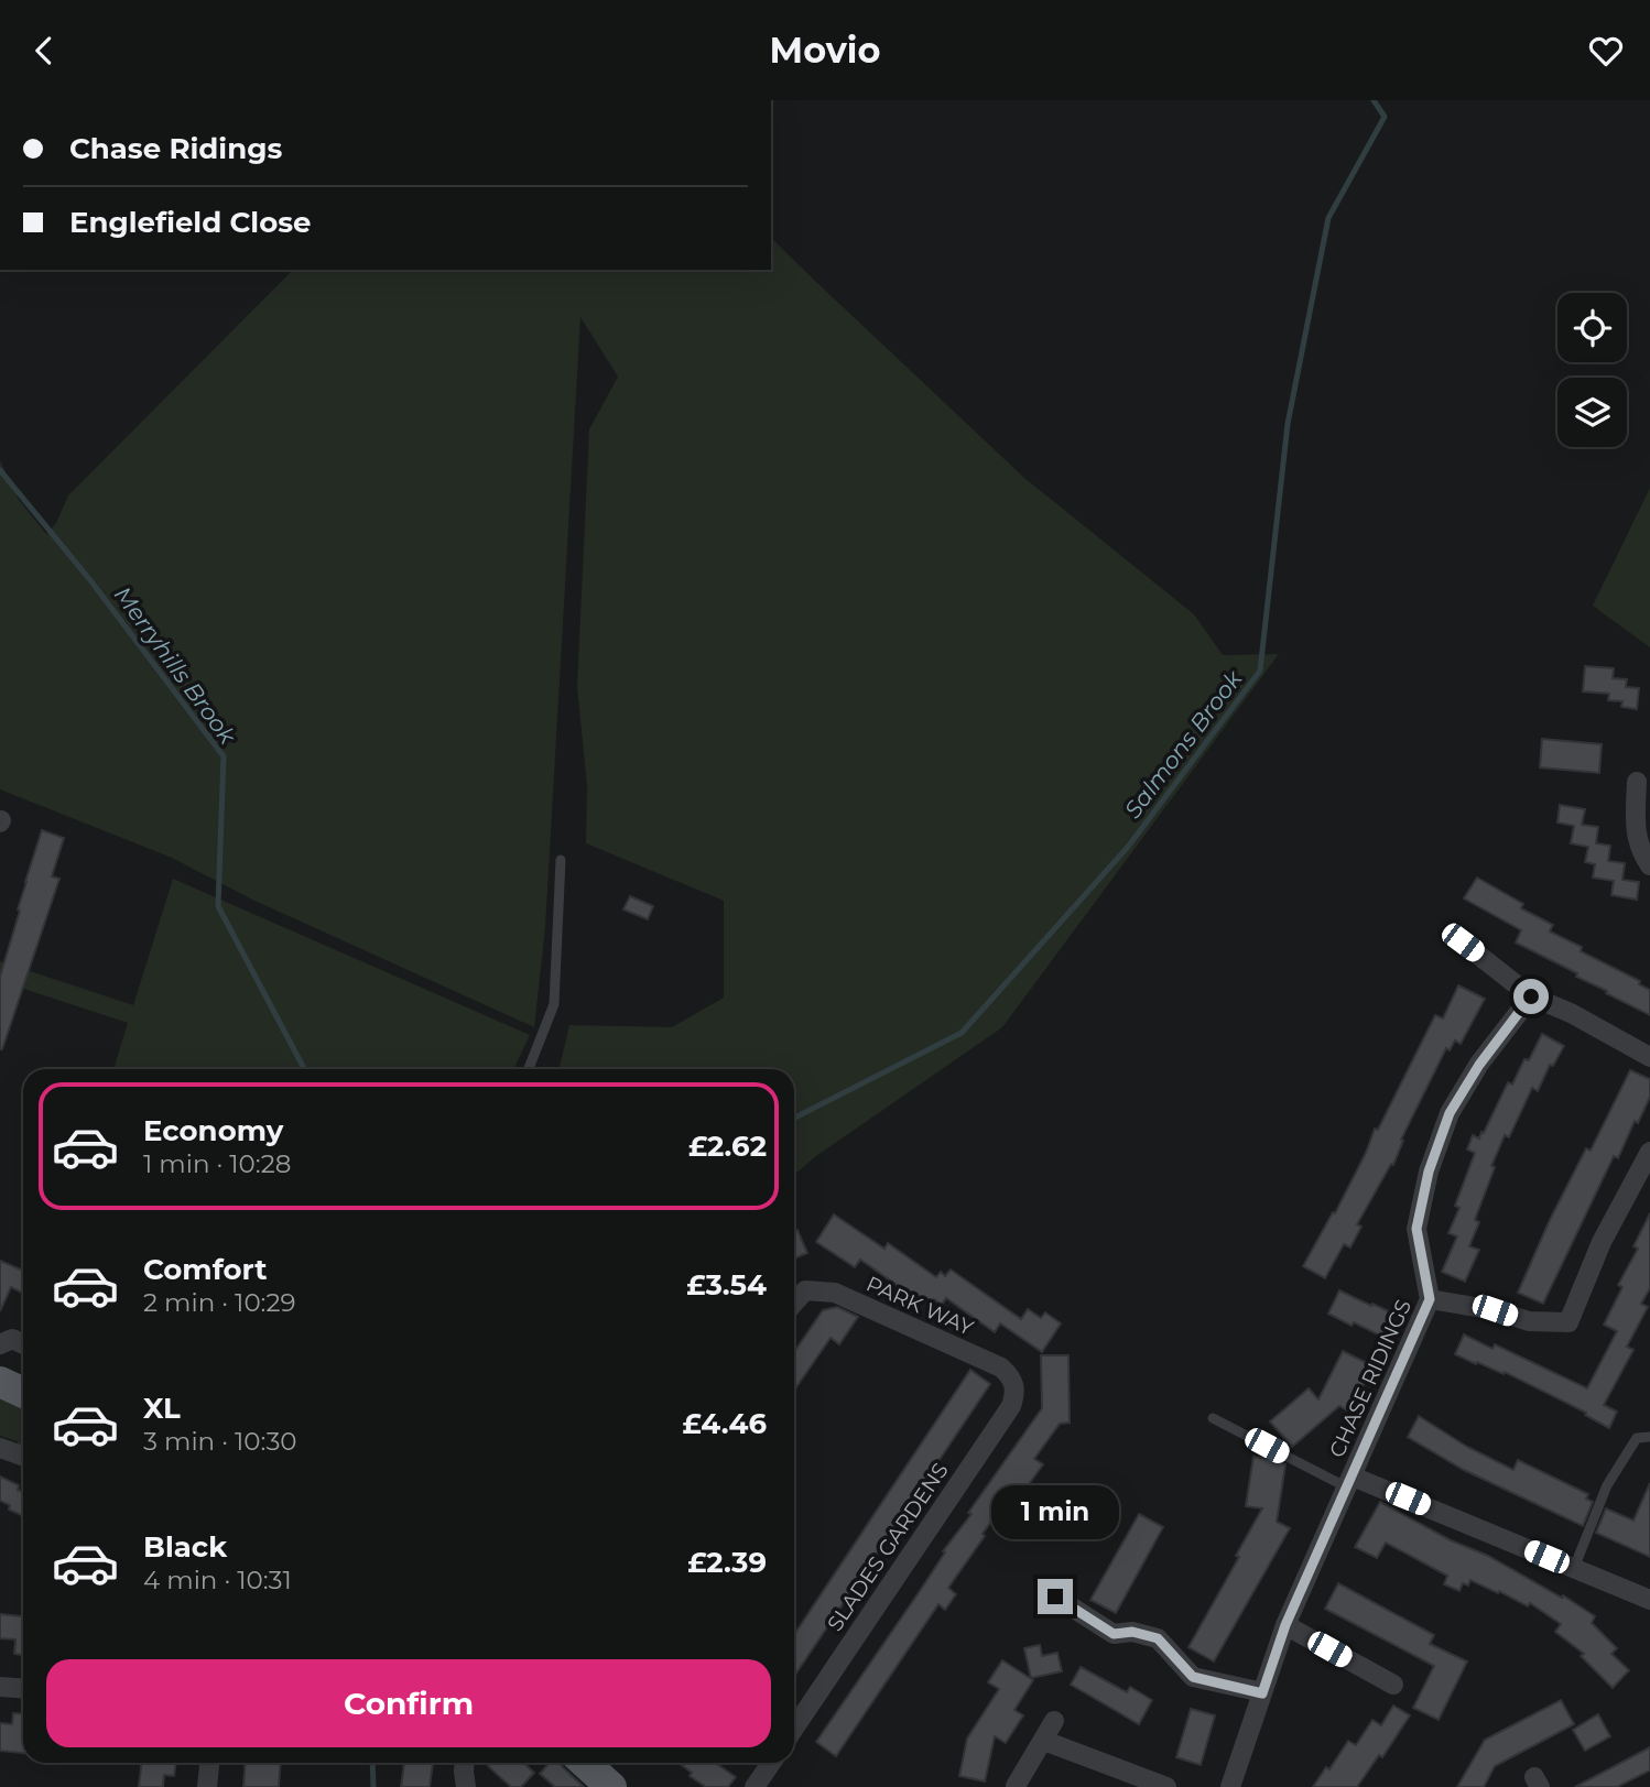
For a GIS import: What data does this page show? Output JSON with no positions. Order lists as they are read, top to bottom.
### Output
{
  "streets": {
    "street": ["PARK WAY", "CHASE RIDINGS", "SLADES GARDENS"]
  },
  "crossings": [
    ["PARK WAY", "SLADES GARDENS"]
  ],
  "water": ["Merryhills Brook", "Salmons Brook"],
  "page": {
    "header": "Movio",
    "banner": ["Chase Ridings", "Englefield Close"],
    "list": [
      {
        "name": "Economy",
        "note": "1 min · 10:28",
        "value": "£2.62"
      },
      {
        "name": "Comfort",
        "note": "2 min · 10:29",
        "value": "£3.54"
      },
      {
        "name": "XL",
        "note": "3 min · 10:30",
        "value": "£4.46"
      },
      {
        "name": "Black",
        "note": "4 min · 10:31",
        "value": "£2.39"
      }
    ],
    "bubble": "1 min",
    "buttons": "Confirm"
  }
}
